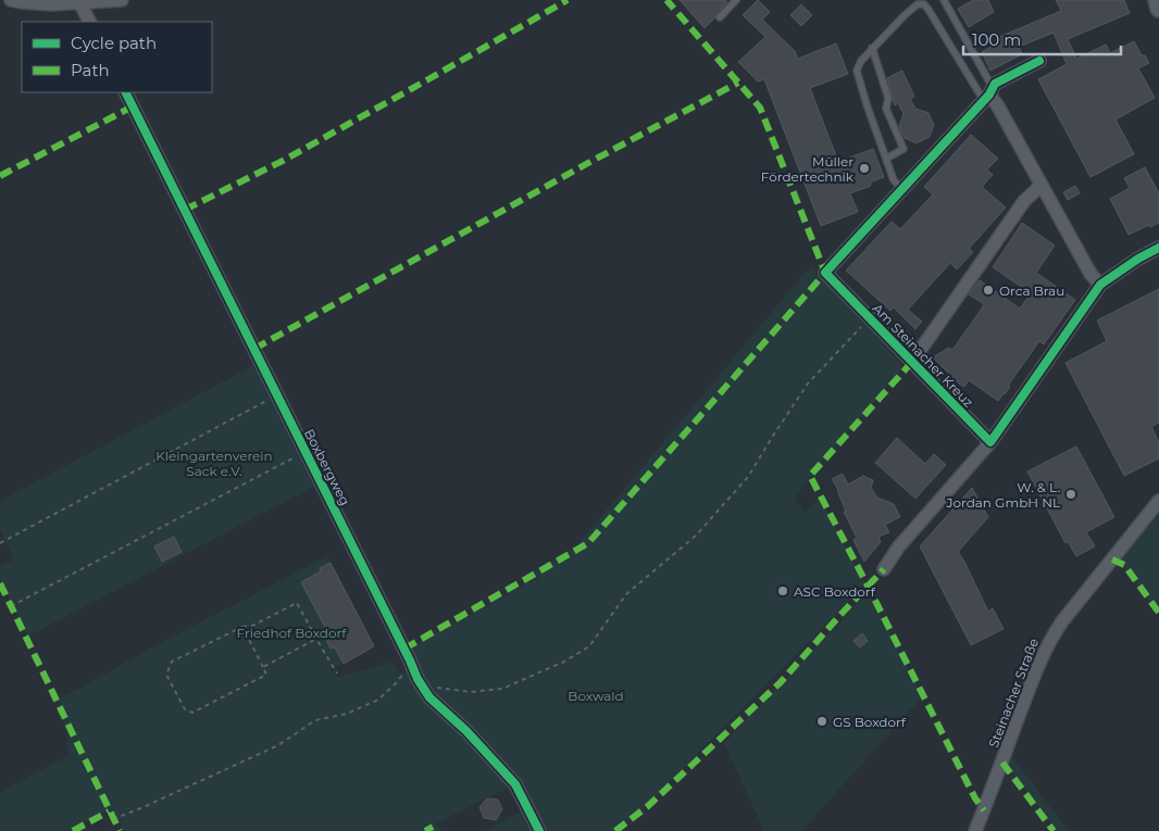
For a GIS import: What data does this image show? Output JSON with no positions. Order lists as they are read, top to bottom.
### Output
{
  "streets": {
    "street": ["Am Steinacher Kreuz", "Boxbergweg", "Steinacher Straße"]
  },
  "parks": ["Kleingartenverein Sack e.V.", "Friedhof Boxdorf", "Boxwald"],
  "places": [
    "Müller Fördertechnik",
    "Orca Brau",
    "W. & L. Jordan GmbH NL",
    "ASC Boxdorf",
    "GS Boxdorf"
  ],
  "legend": ["Cycle path", "Path"],
  "scale_bar": "100 m"
}
